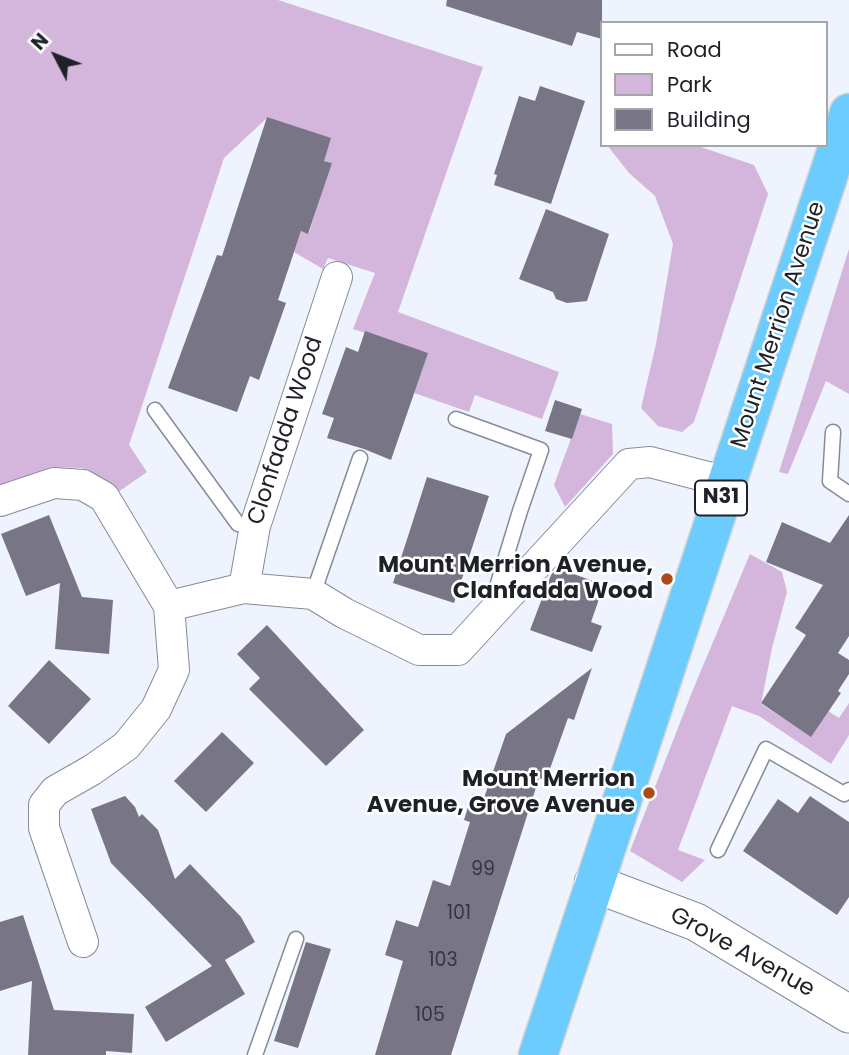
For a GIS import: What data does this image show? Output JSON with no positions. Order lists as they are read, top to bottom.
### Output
{
  "streets": {
    "highway": ["Mount Merrion Avenue", "N31"],
    "street": ["Clonfadda Wood", "Grove Avenue"]
  },
  "crossings": [
    ["Mount Merrion Avenue", "Grove Avenue"]
  ],
  "places": ["Mount Merrion Avenue, Clanfadda Wood", "Mount Merrion Avenue, Grove Avenue"],
  "house_numbers": [
    "99",
    "101",
    "103",
    "105"
  ],
  "legend": ["Road", "Park", "Building"],
  "north": "top left"
}
